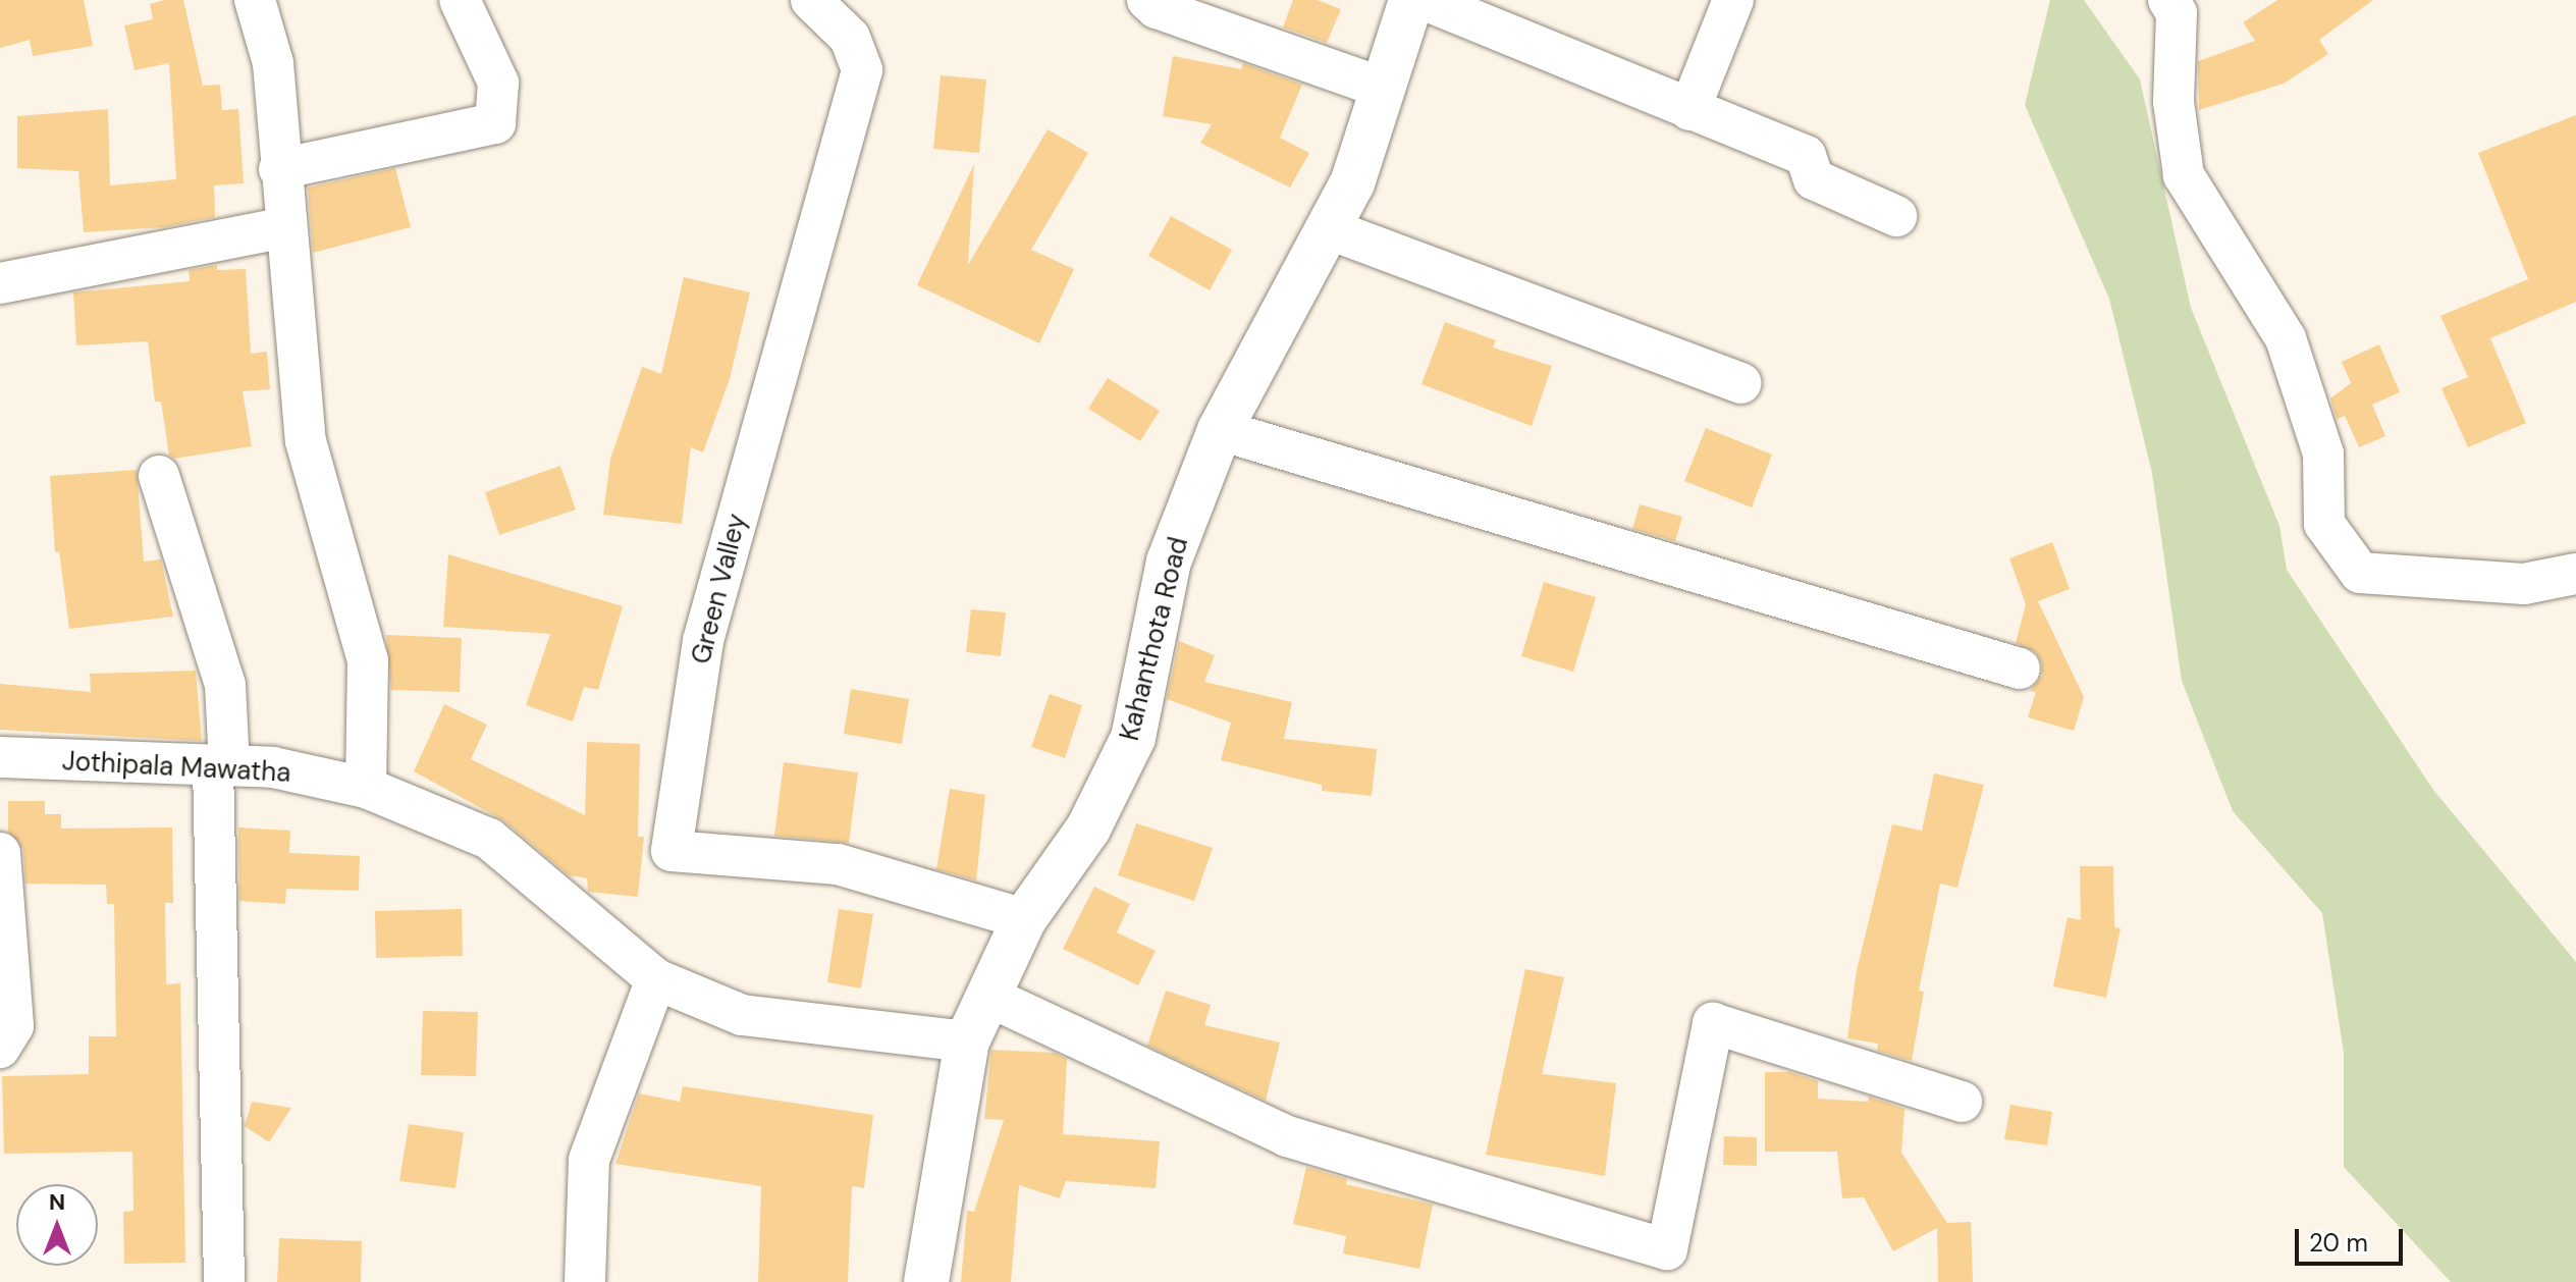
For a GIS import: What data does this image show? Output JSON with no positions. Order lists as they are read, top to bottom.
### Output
{
  "streets": {
    "main road": ["Kahanthota Road"],
    "street": ["Green Valley", "Jothipala Mawatha"]
  },
  "crossings": [
    ["Green Valley", "Kahanthota Road"],
    ["Kahanthota Road", "Jothipala Mawatha"]
  ],
  "scale_bar": "20 m",
  "north": "top"
}
